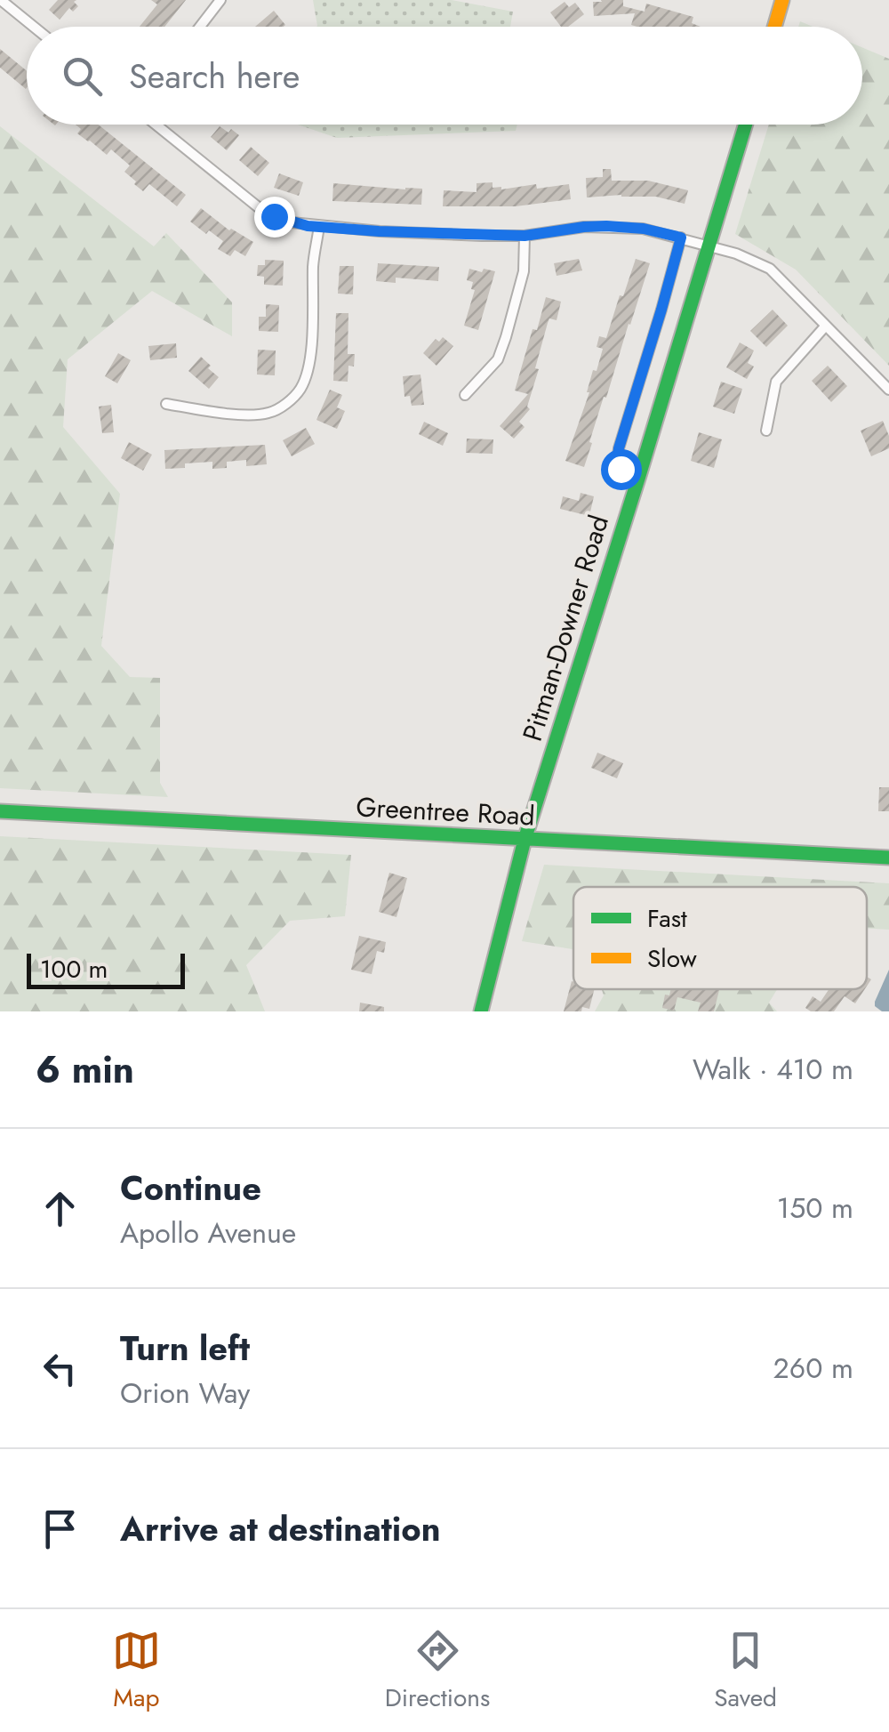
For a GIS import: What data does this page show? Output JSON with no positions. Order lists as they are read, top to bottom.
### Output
{
  "streets": {
    "street": ["Pitman-Downer Road", "Greentree Road"]
  },
  "crossings": [
    ["Pitman-Downer Road", "Greentree Road"]
  ],
  "legend": ["Fast", "Slow"],
  "scale_bar": "100 m",
  "page": {
    "search": "Search here",
    "scale": "100 m",
    "heading": ["6 min", "Walk · 410 m"],
    "list": [
      ["Continue", "Apollo Avenue", "150 m"],
      ["Turn left", "Orion Way", "260 m"],
      "Arrive at destination"
    ],
    "nav": ["Map", "Directions", "Saved"]
  }
}
